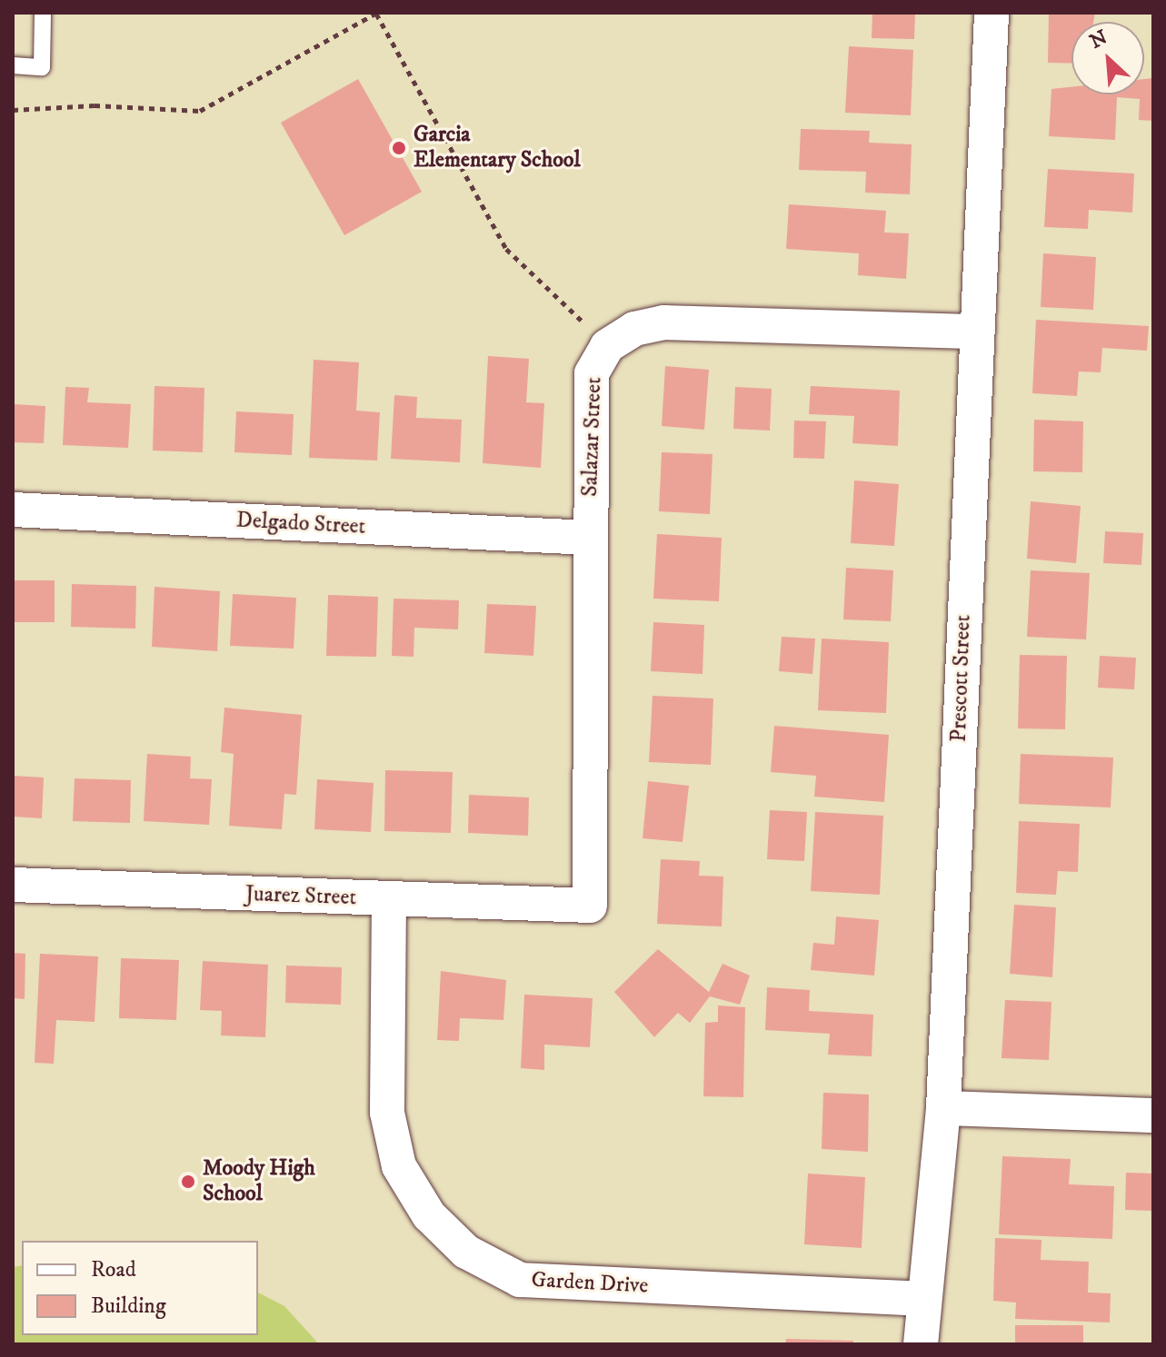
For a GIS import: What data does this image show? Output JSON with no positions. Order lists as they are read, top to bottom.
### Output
{
  "streets": {
    "street": [
      "Salazar Street",
      "Delgado Street",
      "Prescott Street",
      "Juarez Street",
      "Garden Drive"
    ]
  },
  "crossings": [
    ["Salazar Street", "Delgado Street"],
    ["Salazar Street", "Prescott Street"],
    ["Salazar Street", "Juarez Street"],
    ["Prescott Street", "Garden Drive"],
    ["Juarez Street", "Garden Drive"]
  ],
  "places": ["Garcia Elementary School", "Moody High School"],
  "legend": ["Road", "Building"],
  "north": "top left"
}
